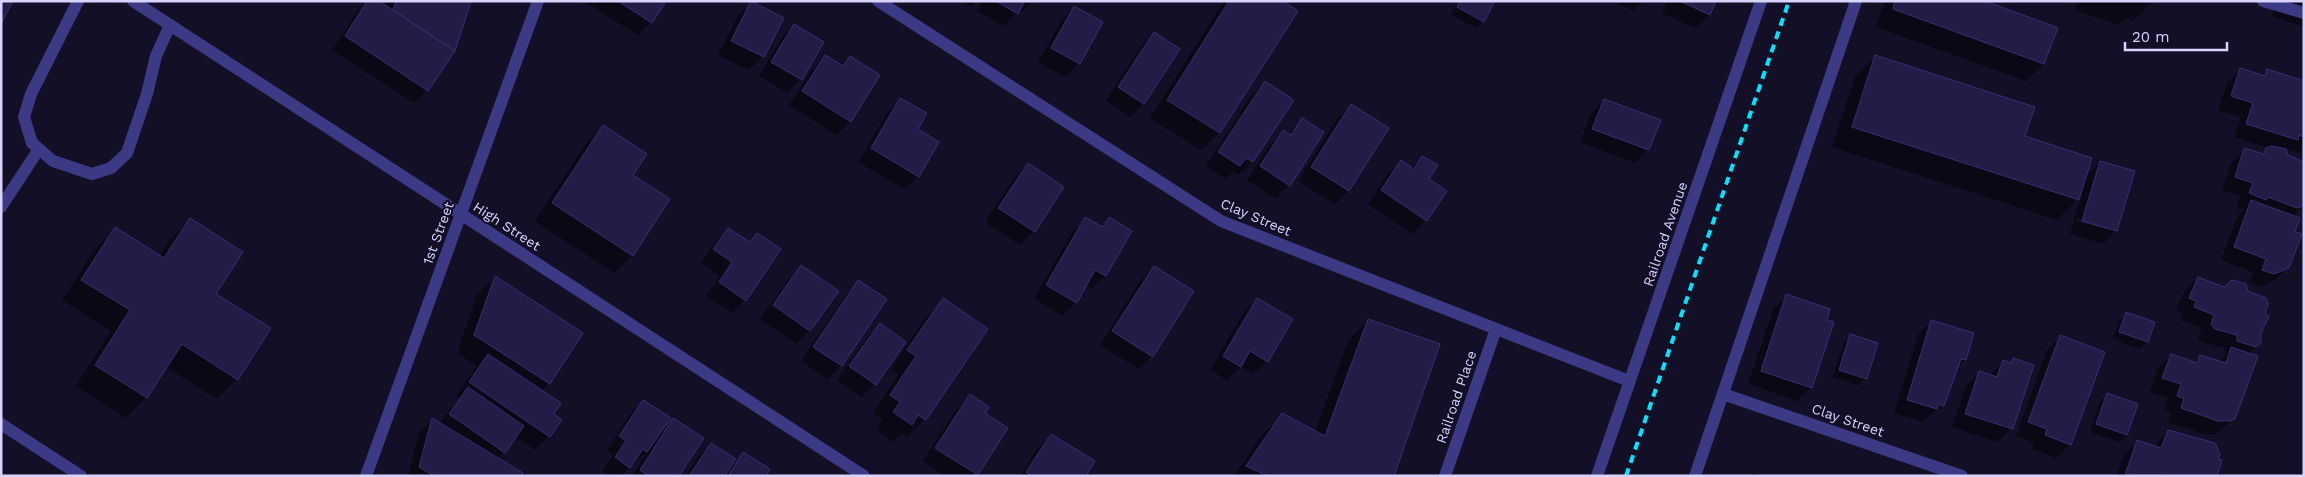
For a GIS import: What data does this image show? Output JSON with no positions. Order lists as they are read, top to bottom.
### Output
{
  "streets": {
    "street": [
      "Clay Street",
      "High Street",
      "1st Street",
      "Railroad Avenue",
      "Railroad Place"
    ]
  },
  "crossings": [
    ["Clay Street", "Railroad Avenue"],
    ["Clay Street", "Railroad Place"],
    ["High Street", "1st Street"]
  ],
  "scale_bar": "20 m"
}
